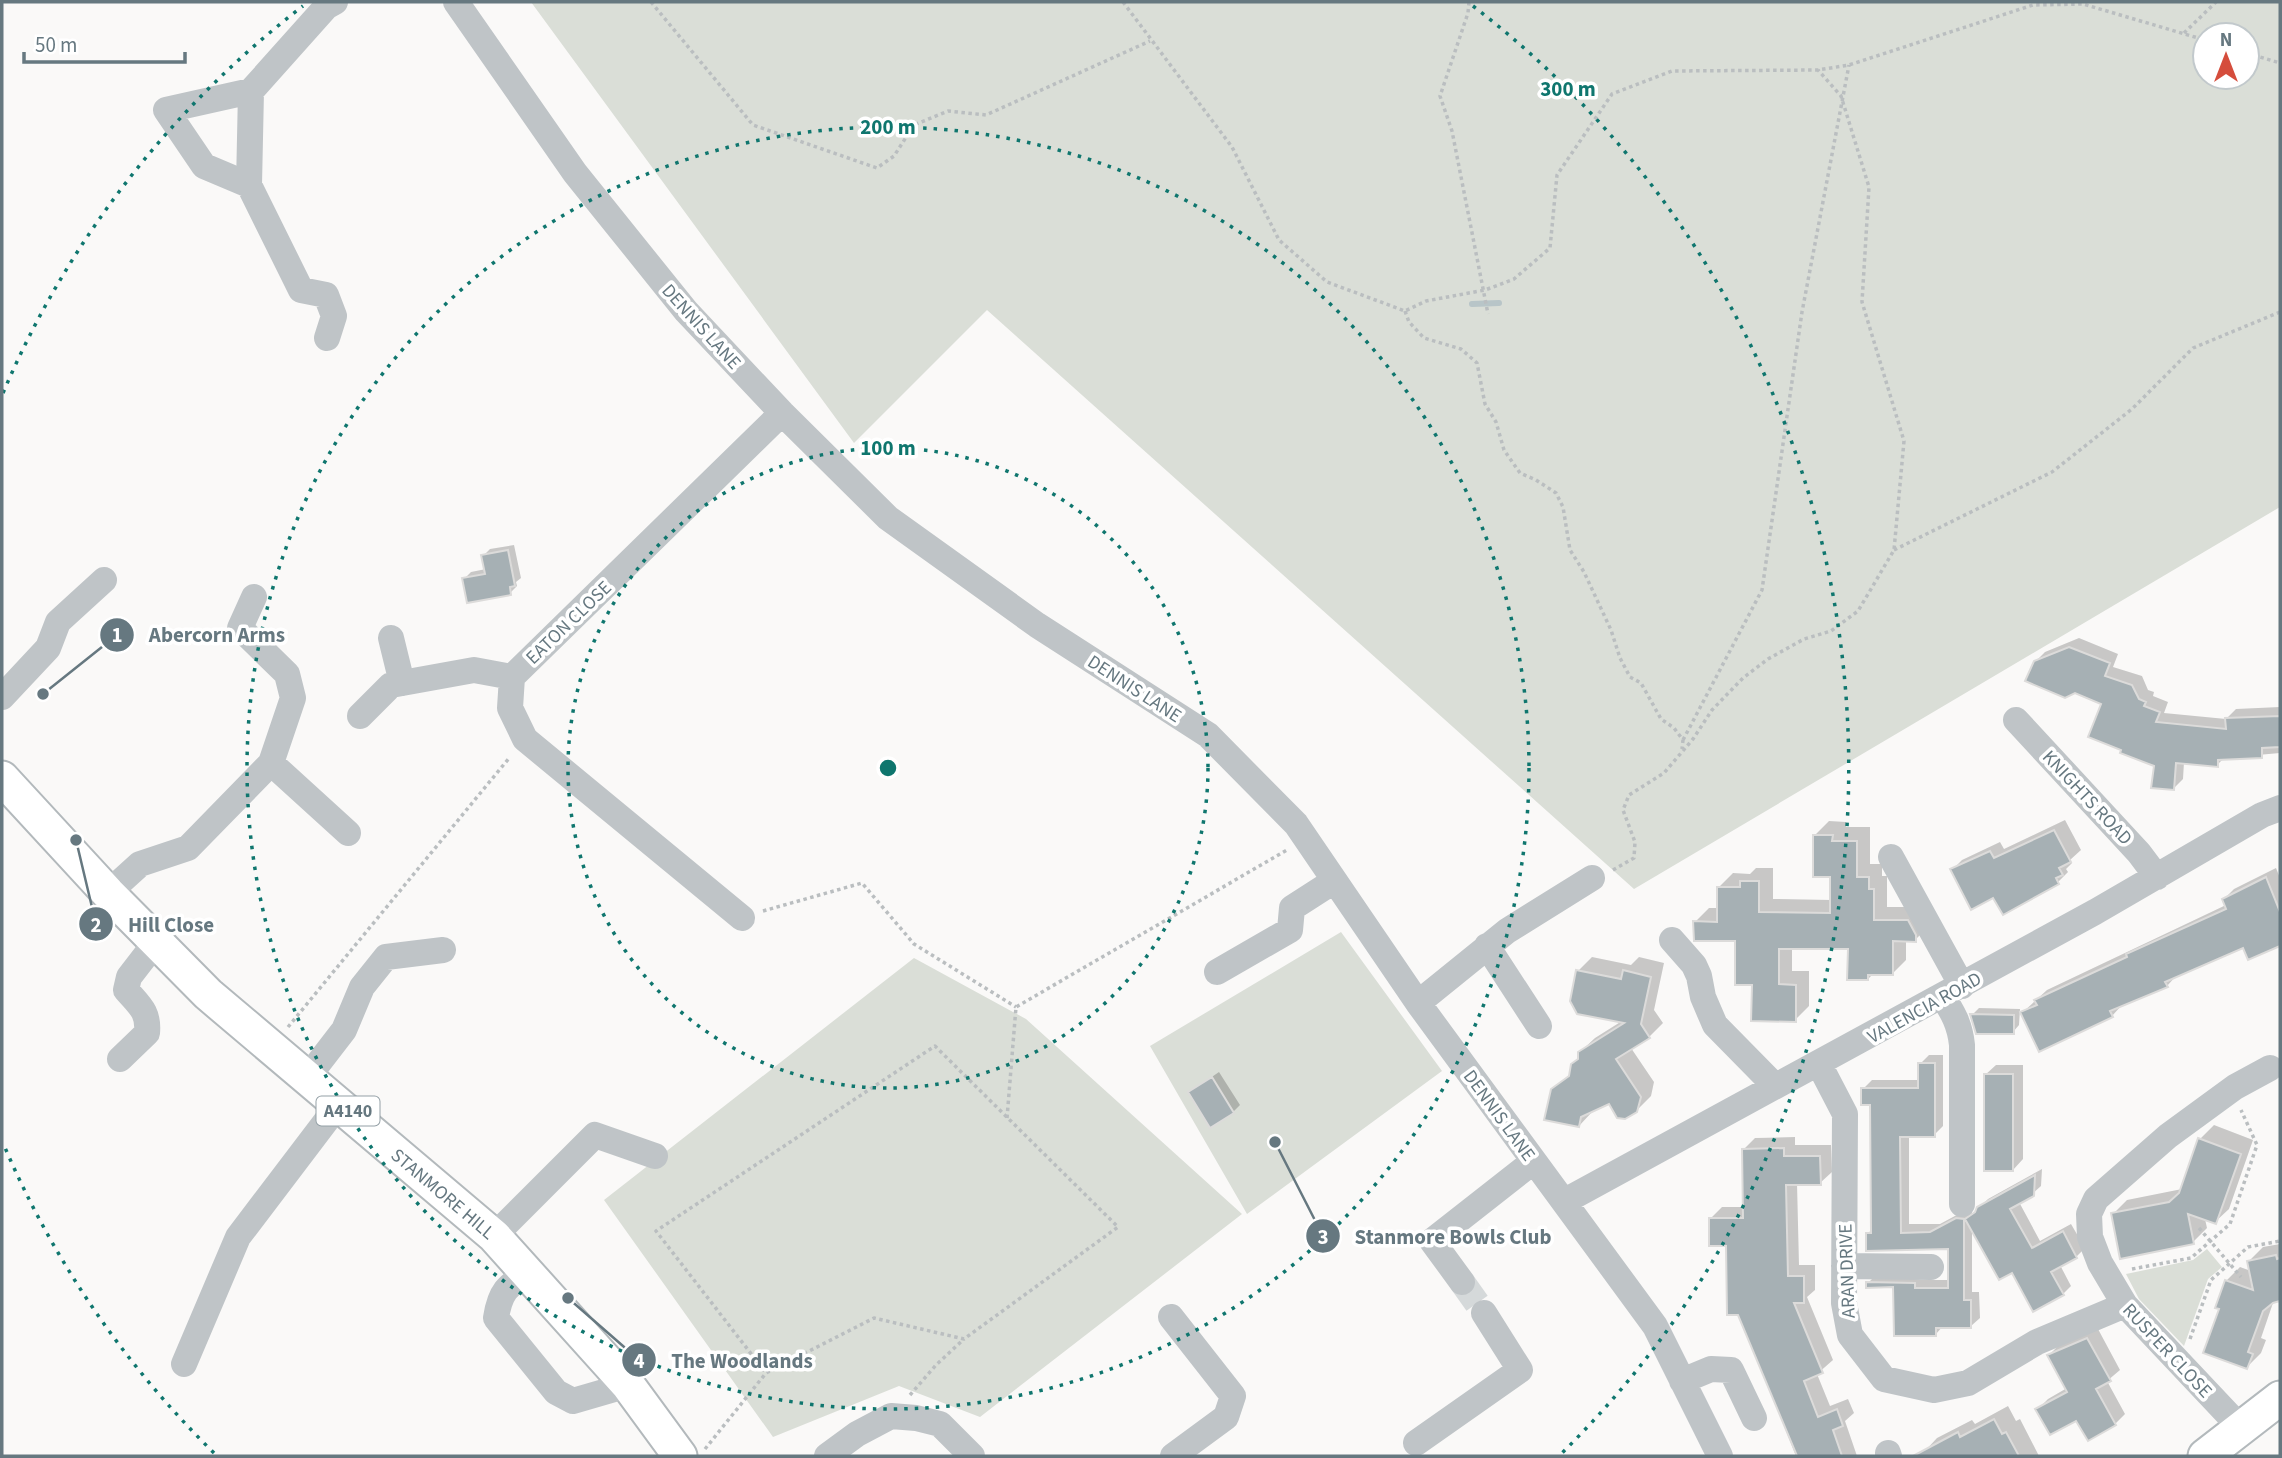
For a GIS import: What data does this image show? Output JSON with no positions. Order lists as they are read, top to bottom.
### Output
{
  "streets": {
    "main road": ["A4140", "STANMORE HILL"],
    "street": [
      "DENNIS LANE",
      "EATON CLOSE",
      "KNIGHTS ROAD",
      "VALENCIA ROAD",
      "ARAN DRIVE",
      "RUSPER CLOSE"
    ]
  },
  "crossings": [
    ["DENNIS LANE", "EATON CLOSE"],
    ["DENNIS LANE", "VALENCIA ROAD"],
    ["KNIGHTS ROAD", "VALENCIA ROAD"],
    ["VALENCIA ROAD", "ARAN DRIVE"],
    ["ARAN DRIVE", "RUSPER CLOSE"]
  ],
  "places": [
    "Abercorn Arms",
    "Hill Close",
    "Stanmore Bowls Club",
    "The Woodlands"
  ],
  "scale_bar": "50 m",
  "north": "top",
  "rings": ["300 m", "200 m", "100 m"]
}
